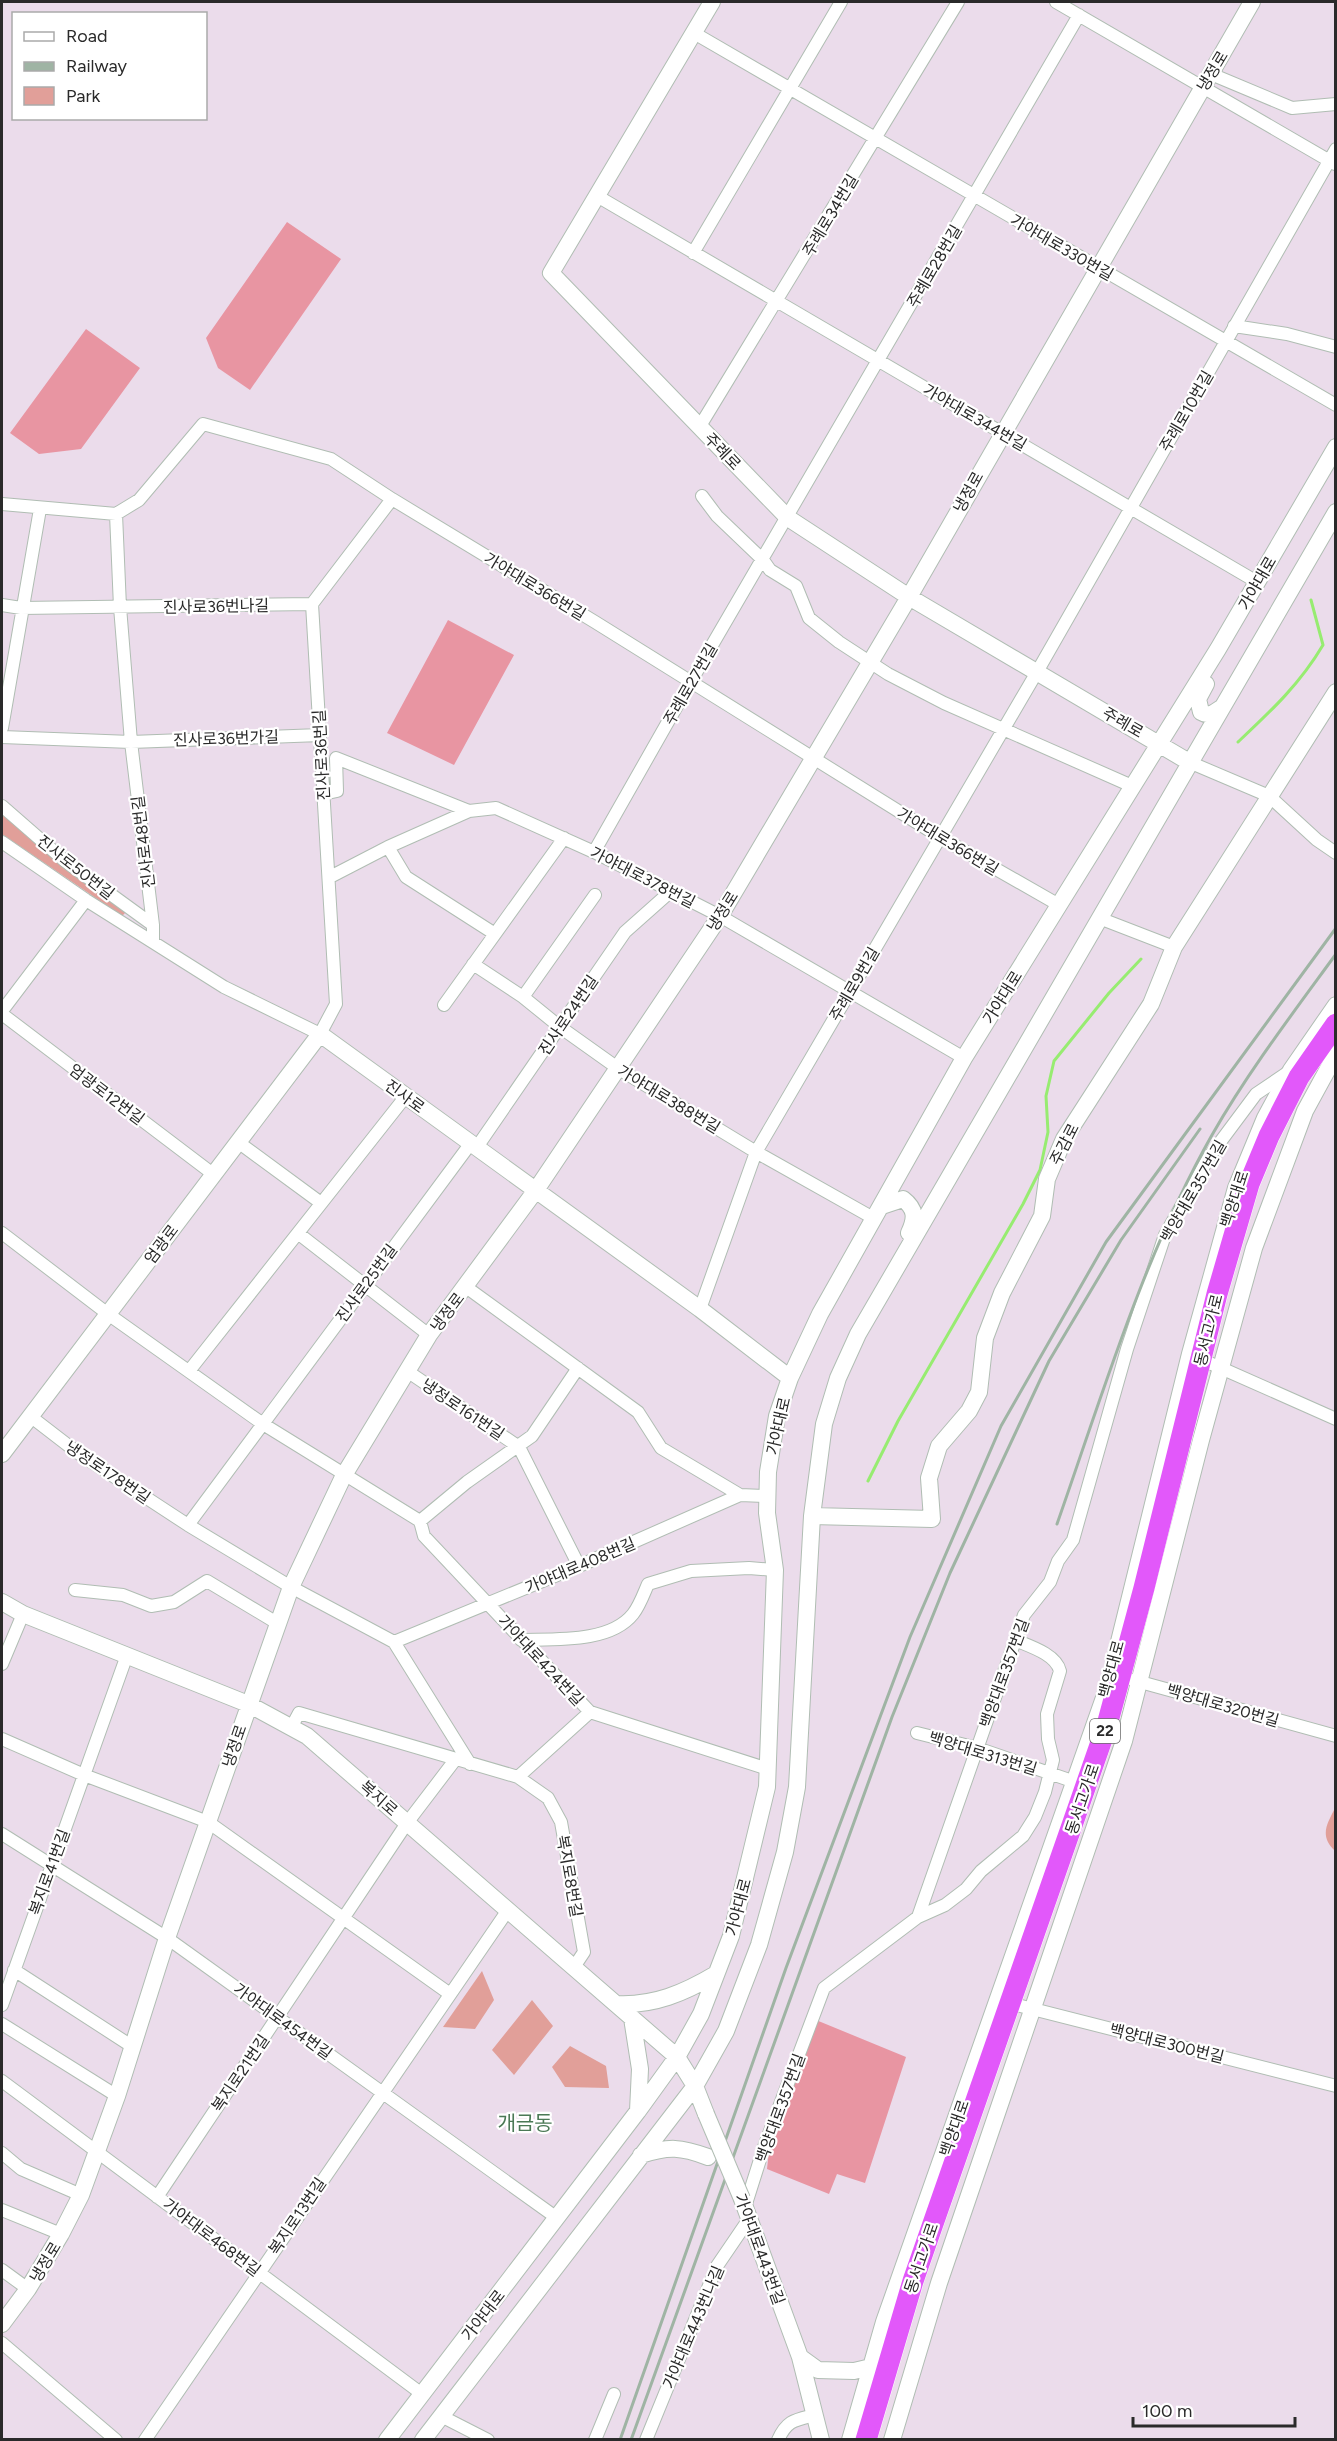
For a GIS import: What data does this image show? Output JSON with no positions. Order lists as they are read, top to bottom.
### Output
{
  "streets": {
    "highway": ["동서고가로", "22"],
    "main road": [
      "냉정로",
      "주례로",
      "가야대로",
      "진사로",
      "주감로",
      "백양대로",
      "엄광로",
      "복지로",
      "가야대로443번길"
    ],
    "street": [
      "주례로34번길",
      "가야대로330번길",
      "주례로28번길",
      "주례로10번길",
      "가야대로344번길",
      "가야대로366번길",
      "진사로36번나길",
      "주례로27번길",
      "진사로36번가길",
      "진사로36번길",
      "진사로48번길",
      "진사로50번길",
      "가야대로378번길",
      "주례로9번길",
      "진사로24번길",
      "엄광로12번길",
      "가야대로388번길",
      "백양대로357번길",
      "진사로25번길",
      "냉정로161번길",
      "냉정로178번길",
      "가야대로408번길",
      "가야대로424번길",
      "백양대로320번길",
      "백양대로313번길",
      "복지로41번길",
      "복지로8번길",
      "가야대로454번길",
      "백양대로300번길",
      "복지로21번길",
      "복지로13번길",
      "가야대로468번길",
      "가야대로443번나길"
    ]
  },
  "crossings": [
    ["냉정로", "가야대로330번길"],
    ["냉정로", "가야대로344번길"],
    ["냉정로", "주례로"],
    ["냉정로", "가야대로366번길"],
    ["냉정로", "가야대로378번길"],
    ["냉정로", "진사로"],
    ["냉정로", "가야대로388번길"],
    ["냉정로", "냉정로161번길"],
    ["냉정로", "냉정로178번길"],
    ["냉정로", "복지로"],
    ["냉정로", "가야대로454번길"],
    ["냉정로", "가야대로468번길"],
    ["주례로34번길", "가야대로330번길"],
    ["주례로34번길", "가야대로344번길"],
    ["주례로34번길", "주례로"],
    ["가야대로330번길", "주례로28번길"],
    ["가야대로330번길", "주례로10번길"],
    ["가야대로330번길", "주례로"],
    ["주례로28번길", "가야대로344번길"],
    ["주례로28번길", "주례로"],
    ["주례로28번길", "주례로27번길"],
    ["주례로10번길", "가야대로344번길"],
    ["주례로10번길", "주례로"],
    ["주례로10번길", "주례로9번길"],
    ["가야대로344번길", "주례로"],
    ["가야대로344번길", "가야대로"],
    ["주례로", "가야대로"],
    ["주례로", "주례로27번길"],
    ["주례로", "주례로9번길"],
    ["가야대로", "가야대로366번길"],
    ["가야대로", "가야대로378번길"],
    ["가야대로", "진사로"],
    ["가야대로", "가야대로388번길"],
    ["가야대로", "주감로"],
    ["가야대로", "가야대로408번길"],
    ["가야대로", "가야대로424번길"],
    ["가야대로", "복지로"],
    ["가야대로", "가야대로454번길"],
    ["가야대로", "가야대로468번길"],
    ["가야대로", "가야대로443번길"],
    ["가야대로366번길", "주례로27번길"],
    ["가야대로366번길", "진사로48번길"],
    ["가야대로366번길", "주례로9번길"],
    ["진사로36번나길", "진사로36번길"],
    ["진사로36번나길", "진사로48번길"],
    ["주례로27번길", "가야대로378번길"],
    ["진사로36번가길", "진사로36번길"],
    ["진사로36번가길", "진사로48번길"],
    ["진사로36번길", "가야대로378번길"],
    ["진사로36번길", "진사로"],
    ["진사로36번길", "엄광로"],
    ["진사로48번길", "진사로50번길"],
    ["진사로48번길", "진사로"],
    ["가야대로378번길", "주례로9번길"],
    ["가야대로378번길", "진사로24번길"],
    ["주례로9번길", "진사로"],
    ["주례로9번길", "가야대로388번길"],
    ["진사로24번길", "진사로"],
    ["진사로24번길", "가야대로388번길"],
    ["진사로24번길", "진사로25번길"],
    ["엄광로12번길", "엄광로"],
    ["진사로", "엄광로"],
    ["진사로", "진사로25번길"],
    ["백양대로357번길", "백양대로"],
    ["백양대로357번길", "백양대로313번길"],
    ["백양대로357번길", "가야대로443번길"],
    ["백양대로357번길", "가야대로443번나길"],
    ["백양대로", "백양대로320번길"],
    ["백양대로", "백양대로313번길"],
    ["백양대로", "백양대로300번길"],
    ["엄광로", "냉정로178번길"],
    ["냉정로161번길", "가야대로408번길"],
    ["냉정로161번길", "가야대로424번길"],
    ["가야대로408번길", "가야대로424번길"],
    ["복지로", "복지로41번길"],
    ["복지로", "복지로8번길"],
    ["복지로", "복지로21번길"],
    ["복지로", "복지로13번길"],
    ["복지로", "가야대로443번길"],
    ["복지로41번길", "가야대로454번길"],
    ["복지로8번길", "복지로21번길"],
    ["가야대로454번길", "복지로21번길"],
    ["가야대로454번길", "복지로13번길"],
    ["복지로21번길", "가야대로468번길"],
    ["복지로13번길", "가야대로468번길"],
    ["가야대로443번길", "가야대로443번나길"]
  ],
  "districts": ["개금동"],
  "legend": ["Road", "Railway", "Park"],
  "scale_bar": "100 m"
}
